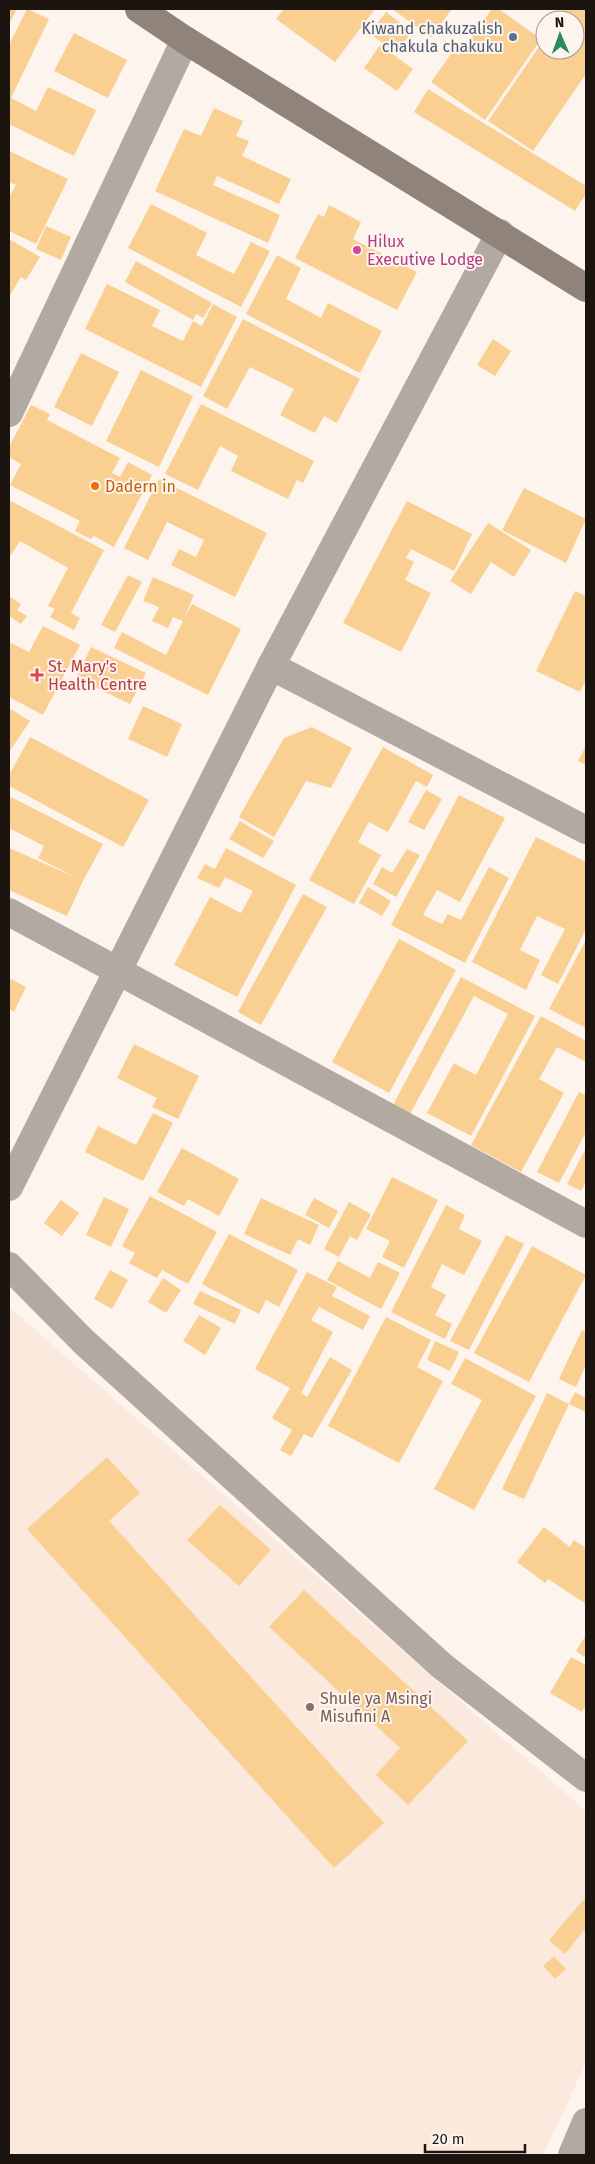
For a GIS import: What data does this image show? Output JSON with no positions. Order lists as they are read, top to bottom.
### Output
{
  "places": {
    "other": [
      "Kiwand chakuzalish chakula chakuku",
      "Hilux Executive Lodge",
      "Dadern in",
      "Shule ya Msingi Misufini A"
    ],
    "health": ["St. Mary's Health Centre"]
  },
  "scale_bar": "20 m",
  "north": "top"
}
